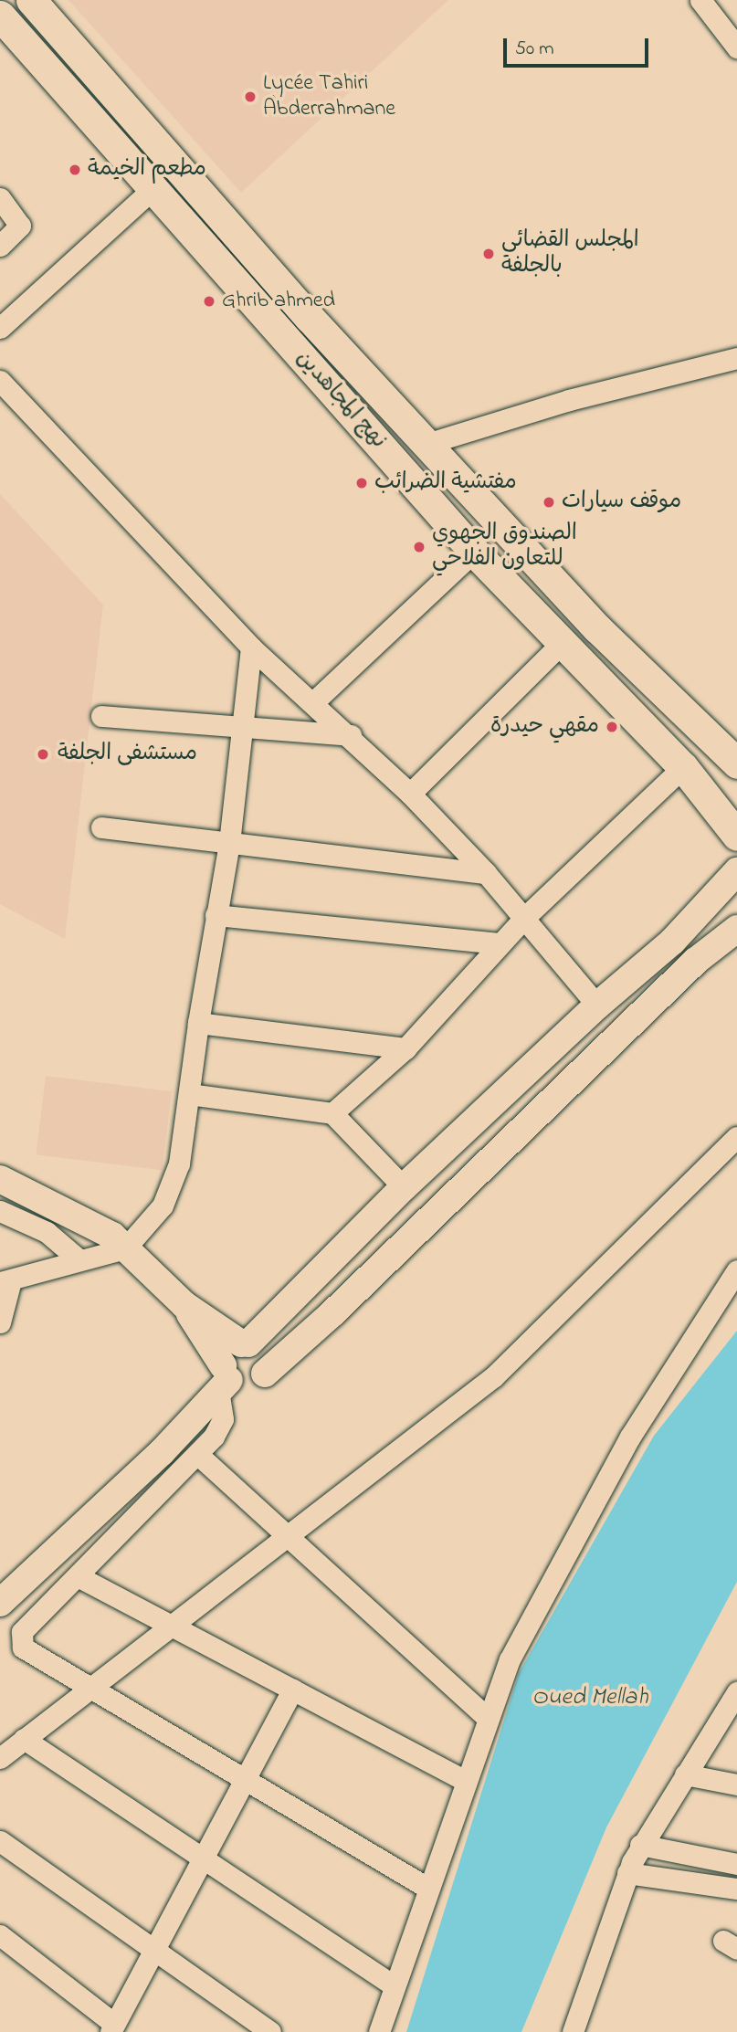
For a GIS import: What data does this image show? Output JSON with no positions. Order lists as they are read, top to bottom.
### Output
{
  "streets": {
    "main road": ["نهج المجاهدين"]
  },
  "water": ["Oued Mellah"],
  "places": [
    "Lycée Tahiri Abderrahmane",
    "مطعم الخيمة",
    "المجلس القضائي بالجلفة",
    "Ghrib ahmed",
    "مفتشية الضرائب",
    "موقف سيارات",
    "الصندوق الجهوي للتعاون الفلاحي",
    "مقهي حيدرة",
    "مستشفى الجلفة"
  ],
  "scale_bar": "50 m"
}
